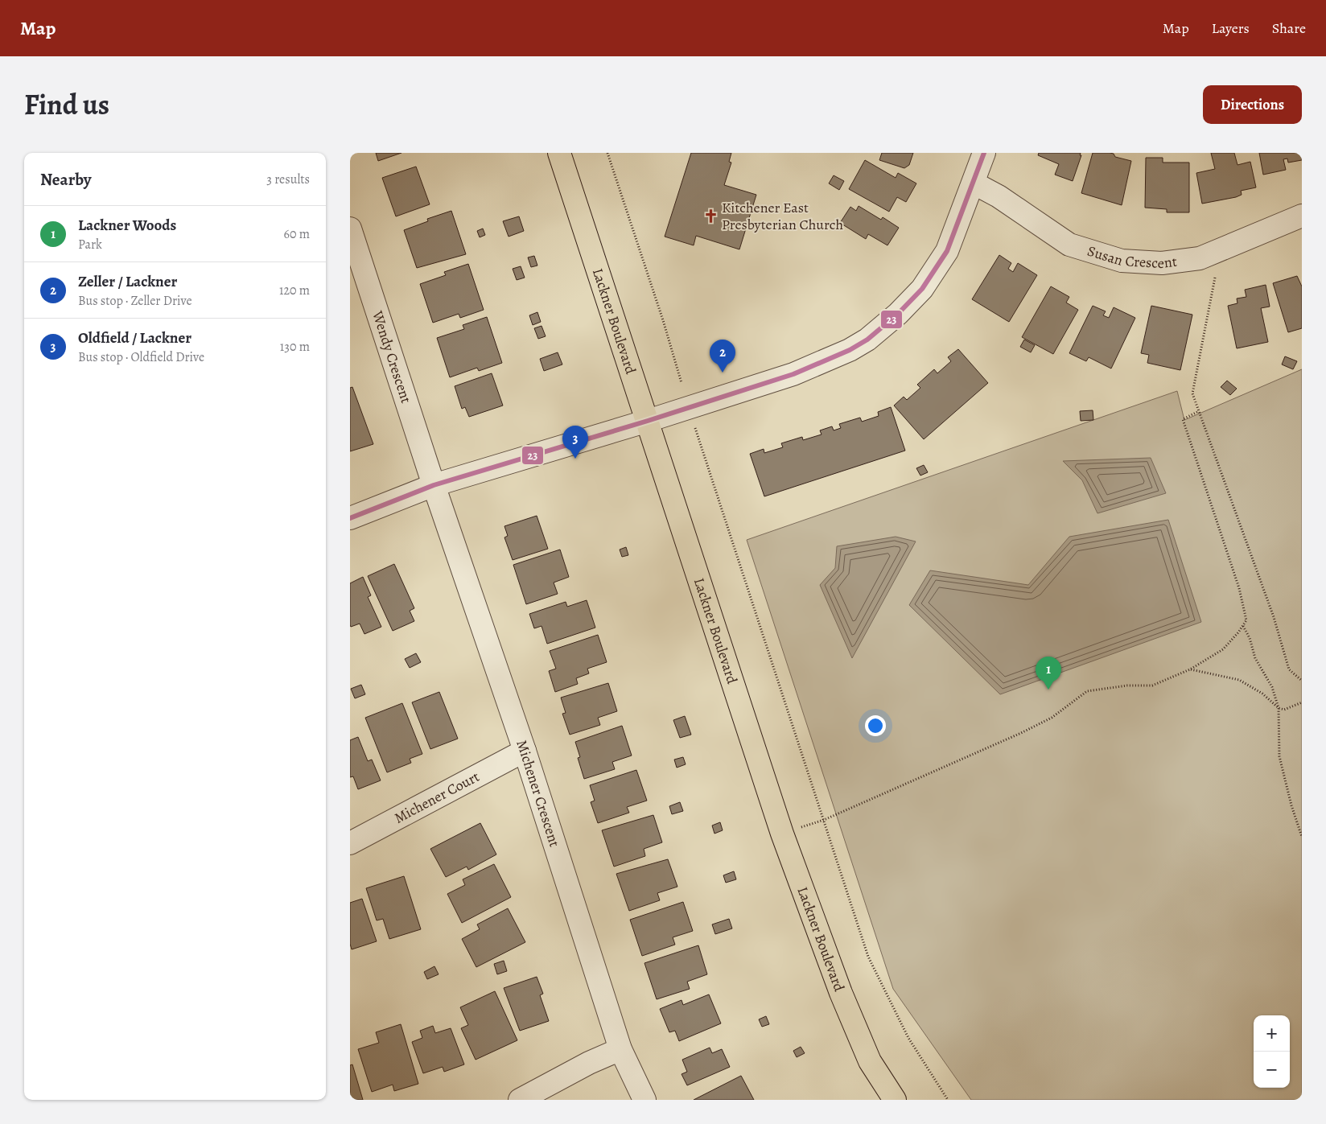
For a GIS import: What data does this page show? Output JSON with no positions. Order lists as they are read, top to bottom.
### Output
{
  "streets": {
    "main road": ["Lackner Boulevard"],
    "street": [
      "Susan Crescent",
      "Wendy Crescent",
      "Michener Crescent",
      "Michener Court"
    ]
  },
  "crossings": [
    ["Wendy Crescent", "Michener Crescent"],
    ["Michener Crescent", "Michener Court"]
  ],
  "places": {
    "church": ["Kitchener East Presbyterian Church"]
  },
  "lines": ["transit line 23"],
  "page": {
    "header": "Map",
    "nav": ["Map", "Layers", "Share"],
    "title": "Find us",
    "buttons": "Directions",
    "heading": ["Nearby", "3 results"],
    "list": [
      {
        "mark": "1",
        "name": "Lackner Woods",
        "note": "Park",
        "value": "60 m"
      },
      {
        "mark": "2",
        "name": "Zeller / Lackner",
        "note": "Bus stop · Zeller Drive",
        "value": "120 m"
      },
      {
        "mark": "3",
        "name": "Oldfield / Lackner",
        "note": "Bus stop · Oldfield Drive",
        "value": "130 m"
      }
    ],
    "pins": ["2", "3", "1"],
    "map_buttons": ["+", "−"]
  }
}
